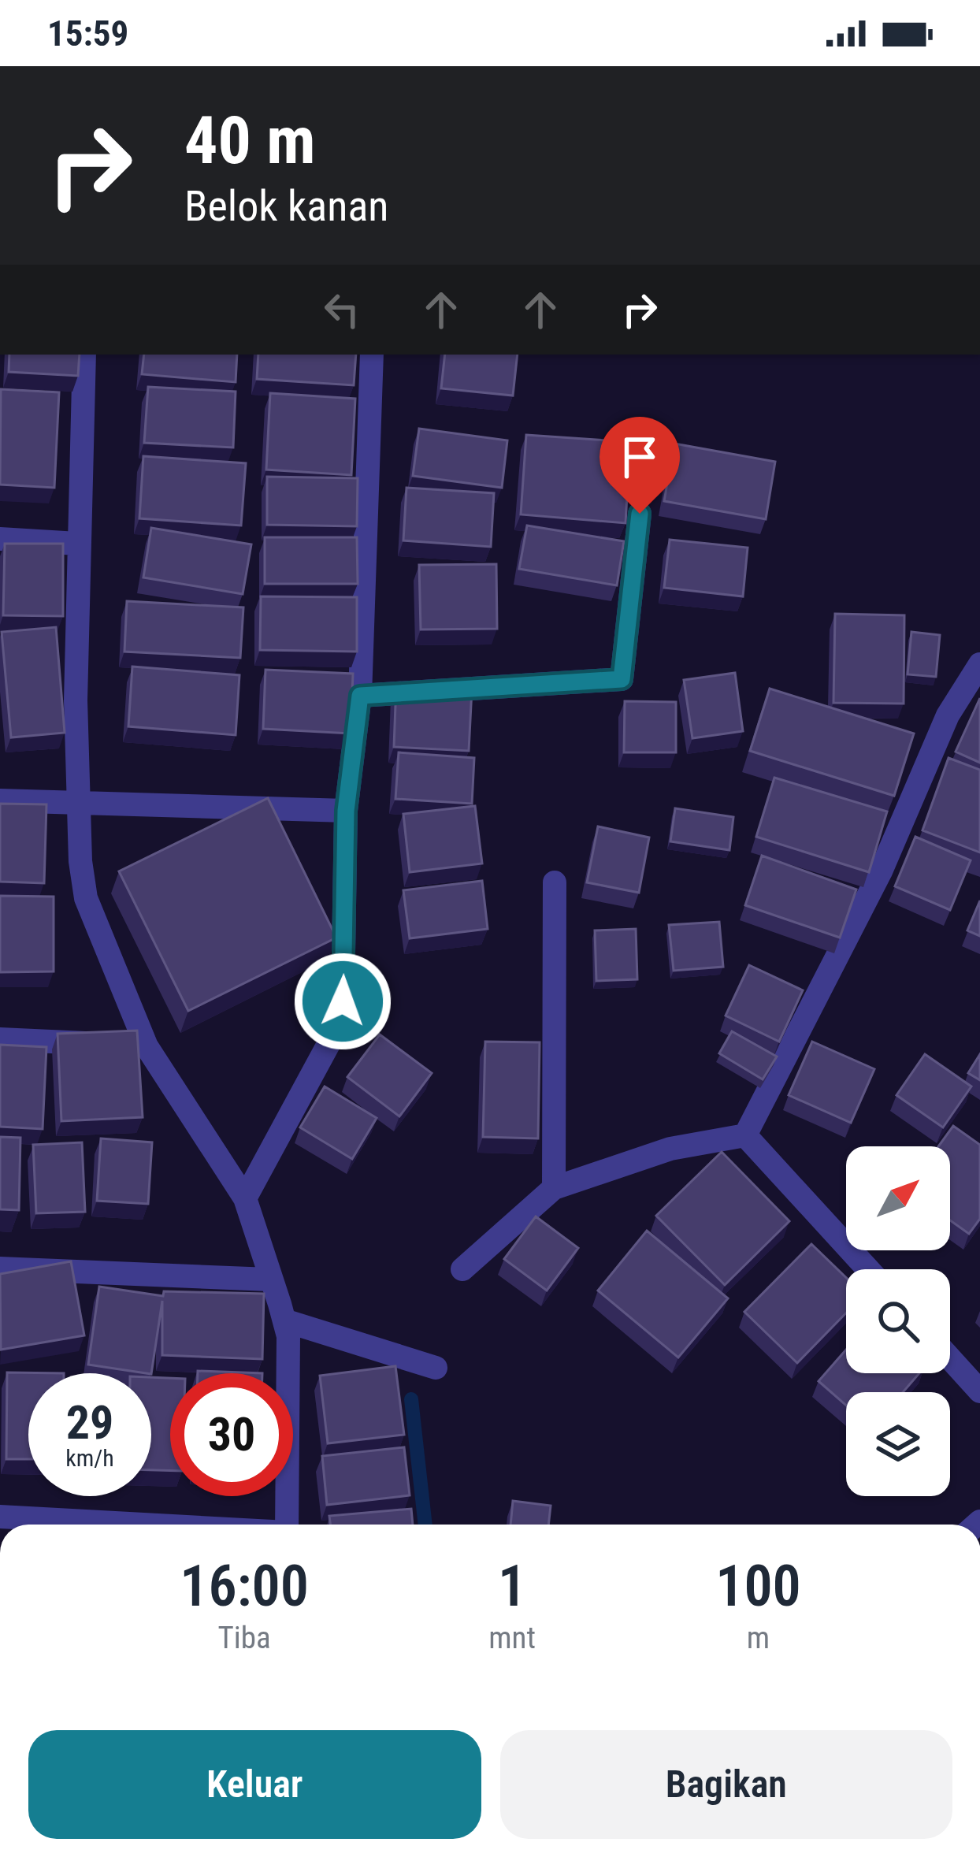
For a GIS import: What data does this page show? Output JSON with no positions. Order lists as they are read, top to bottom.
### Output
{
  "north": "top right",
  "page": {
    "status": "15:59",
    "turn": ["40 m", "Belok kanan"],
    "speed": "29 km/h",
    "limit": "30",
    "eta": [
      "16:00",
      "Tiba",
      "1",
      "mnt",
      "100",
      "m"
    ],
    "buttons": ["Keluar", "Bagikan"]
  }
}
